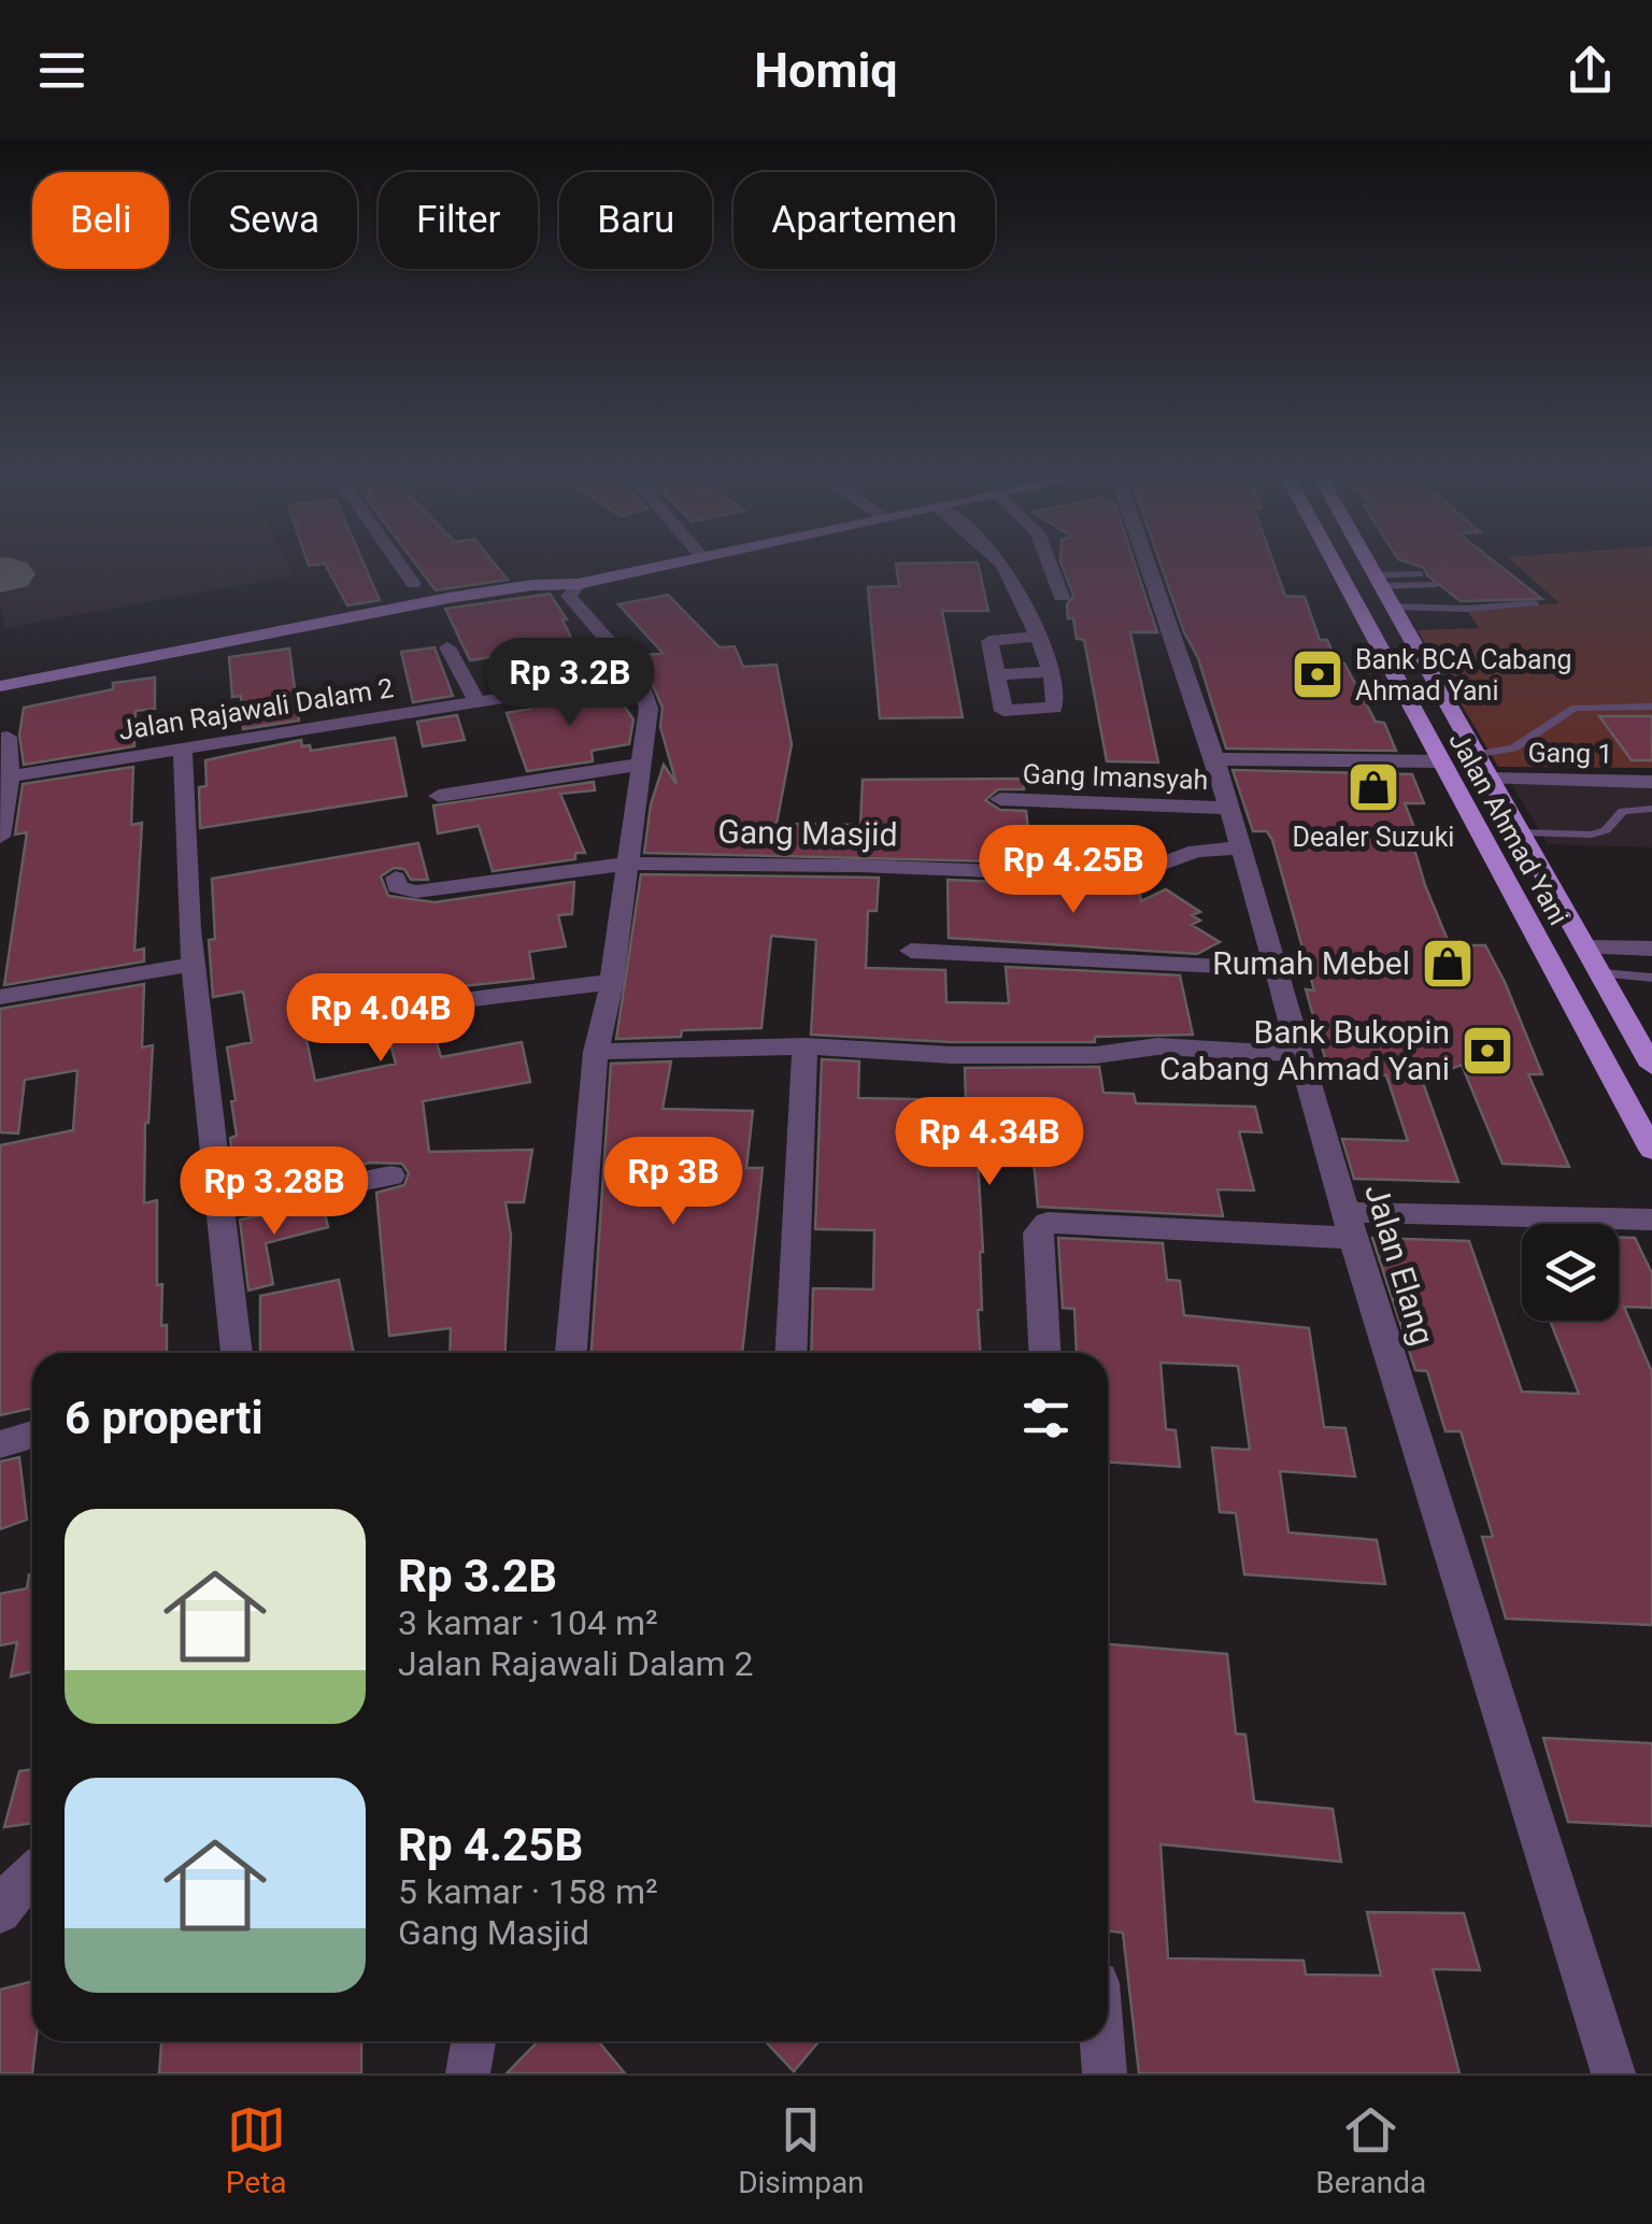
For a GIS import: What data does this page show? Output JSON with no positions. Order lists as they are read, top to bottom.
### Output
{
  "streets": {
    "main road": ["Jalan Ahmad Yani"],
    "street": [
      "Jalan Rajawali Dalam 2",
      "Gang 1",
      "Gang Imansyah",
      "Gang Masjid",
      "Jalan Elang"
    ]
  },
  "crossings": [
    ["Gang 1", "Jalan Ahmad Yani"],
    ["Gang Imansyah", "Jalan Elang"],
    ["Gang Masjid", "Jalan Elang"]
  ],
  "places": {
    "bank": ["Bank BCA Cabang Ahmad Yani", "Bank Bukopin Cabang Ahmad Yani"],
    "shop": ["Dealer Suzuki", "Rumah Mebel"]
  },
  "page": {
    "header": "Homiq",
    "chip": [
      "Beli",
      "Sewa",
      "Filter",
      "Baru",
      "Apartemen"
    ],
    "price": [
      "Rp 3.2B",
      "Rp 4.25B",
      "Rp 4.04B",
      "Rp 4.34B",
      "Rp 3B",
      "Rp 3.28B"
    ],
    "heading": "6 properti",
    "list": [
      {
        "name": "Rp 3.2B",
        "note": "3 kamar · 104 m² · Jalan Rajawali Dalam 2"
      },
      {
        "name": "Rp 4.25B",
        "note": "5 kamar · 158 m² · Gang Masjid"
      }
    ],
    "tabs": ["Peta", "Disimpan", "Beranda"]
  }
}
